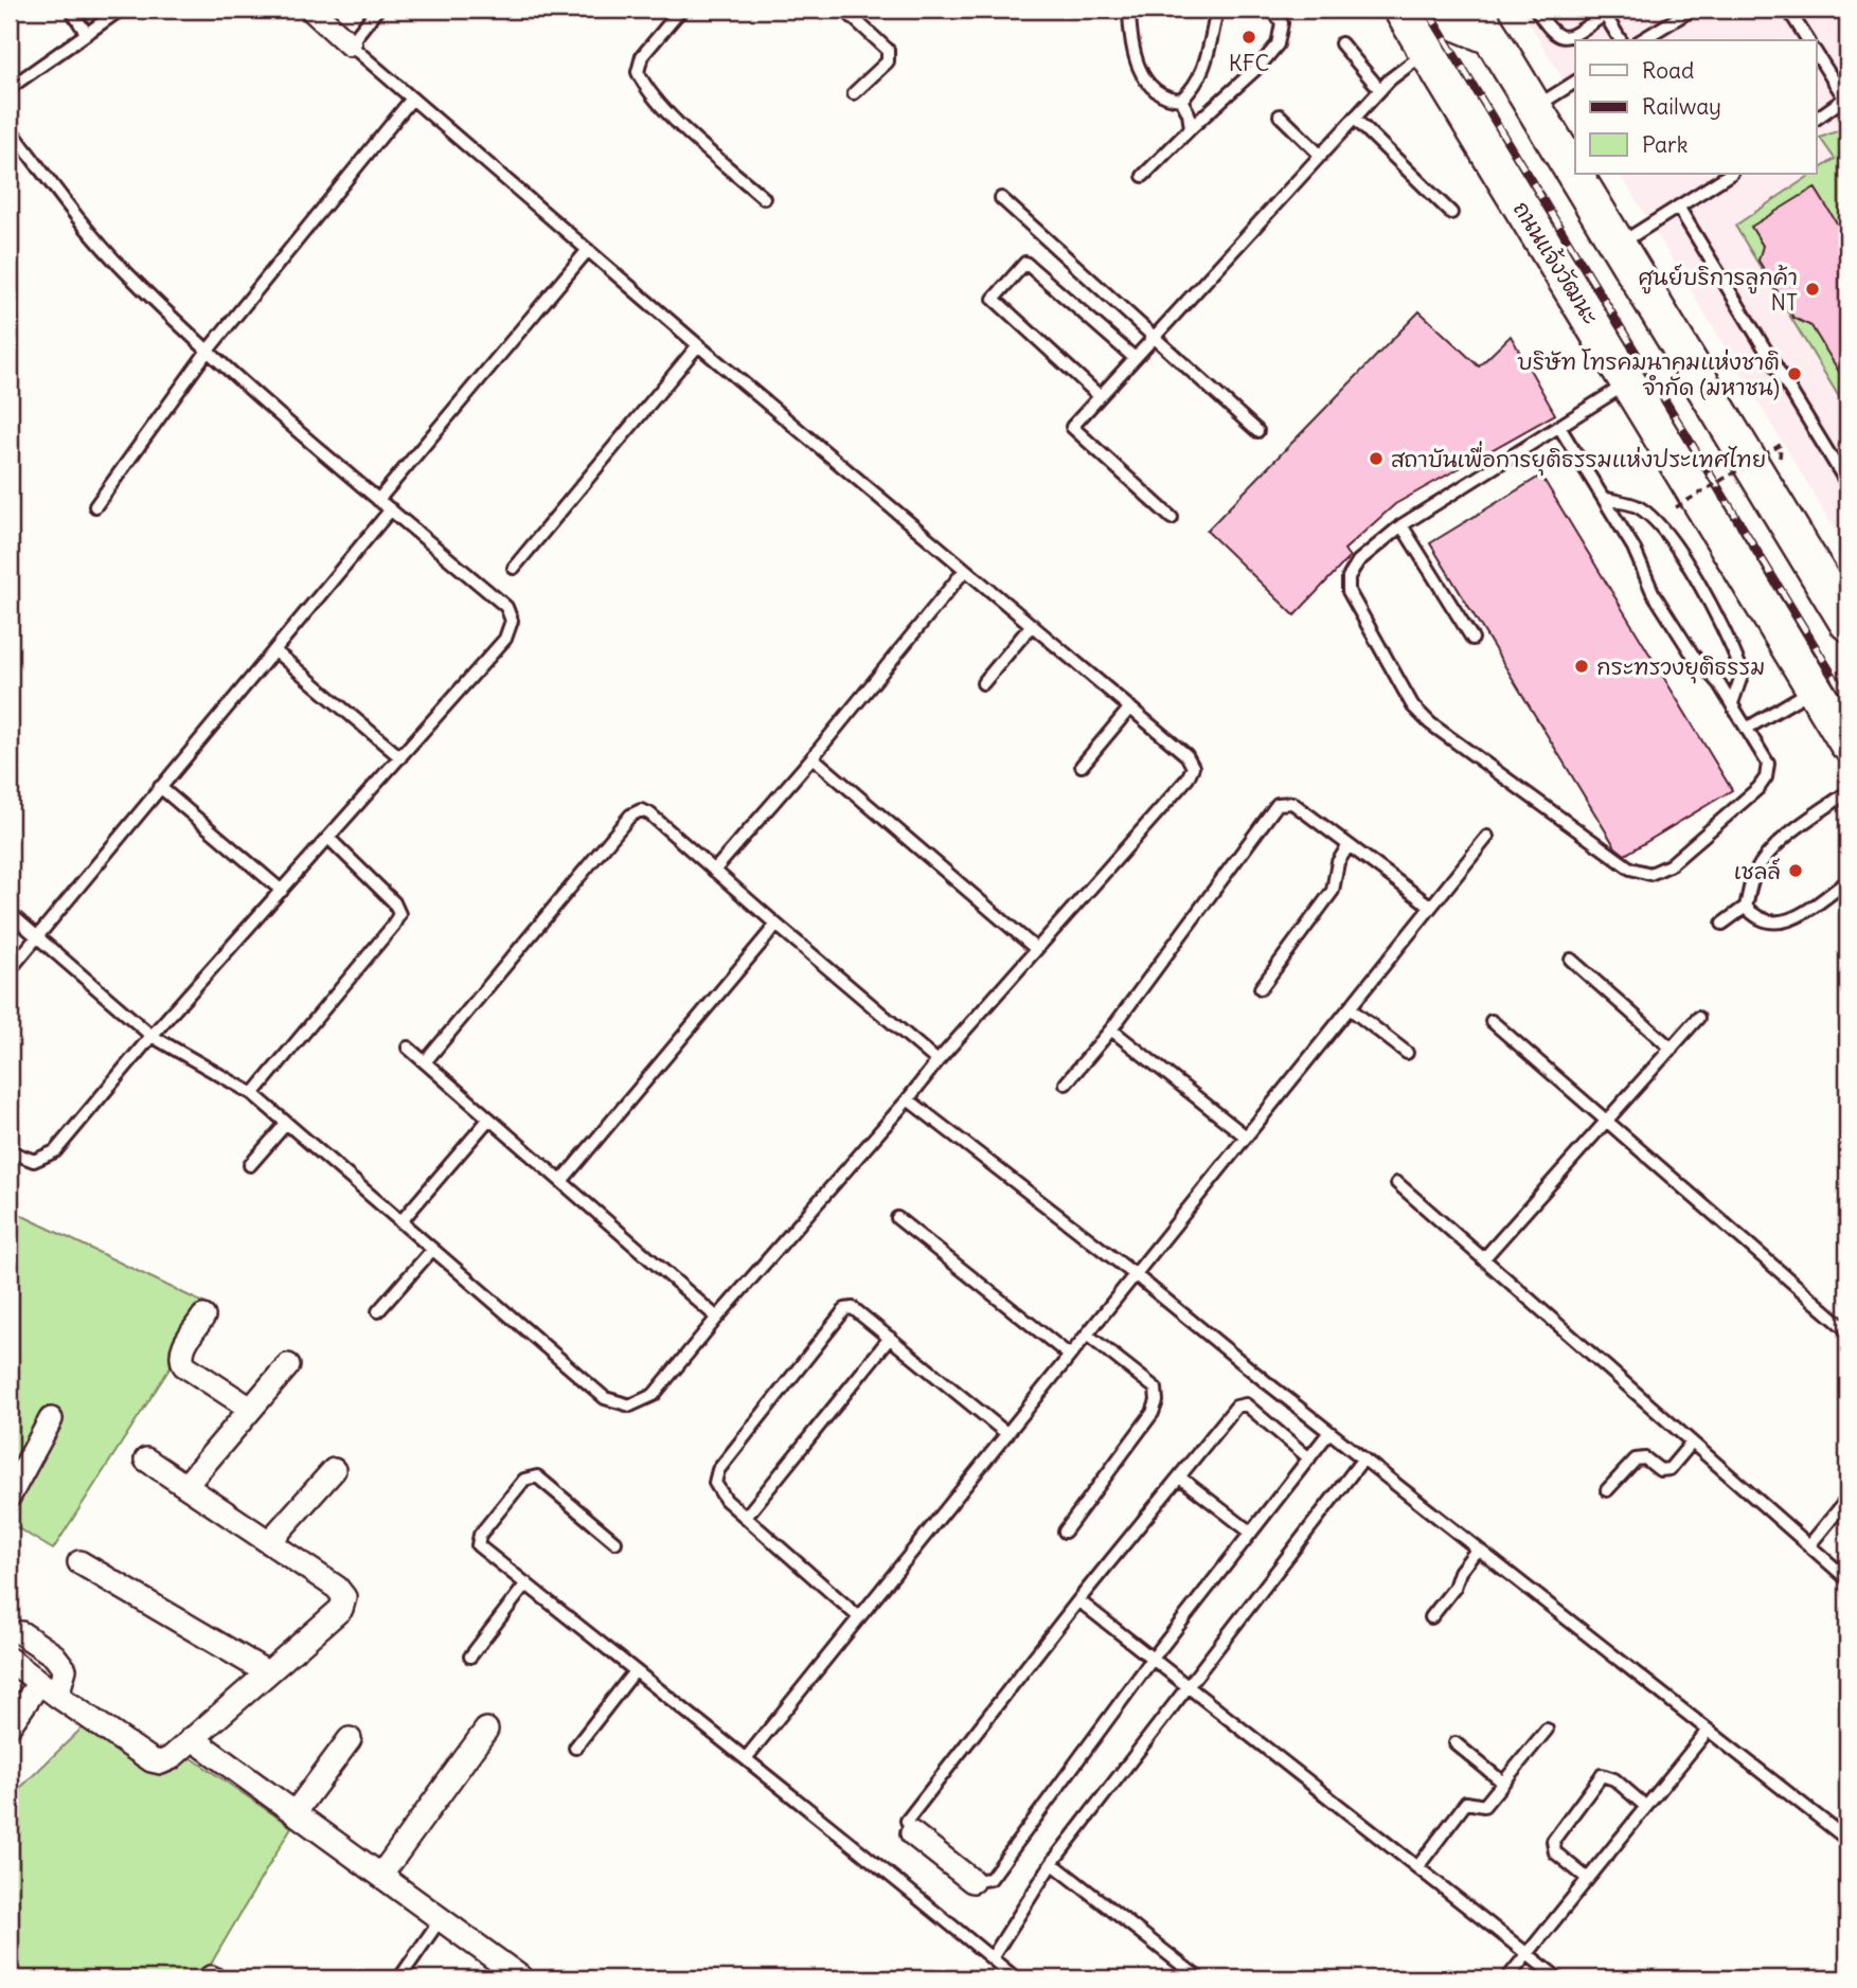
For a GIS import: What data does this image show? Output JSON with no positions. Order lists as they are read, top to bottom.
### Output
{
  "streets": {
    "main road": ["ถนนแจ้งวัฒนะ"]
  },
  "places": [
    "KFC",
    "ศูนย์บริการลูกค้า NT",
    "บริษัท โทรคมนาคมแห่งชาติ จำกัด (มหาชน)",
    "สถาบันเพื่อการยุติธรรมแห่งประเทศไทย",
    "กระทรวงยุติธรรม",
    "เชลล์"
  ],
  "legend": ["Road", "Railway", "Park"]
}
